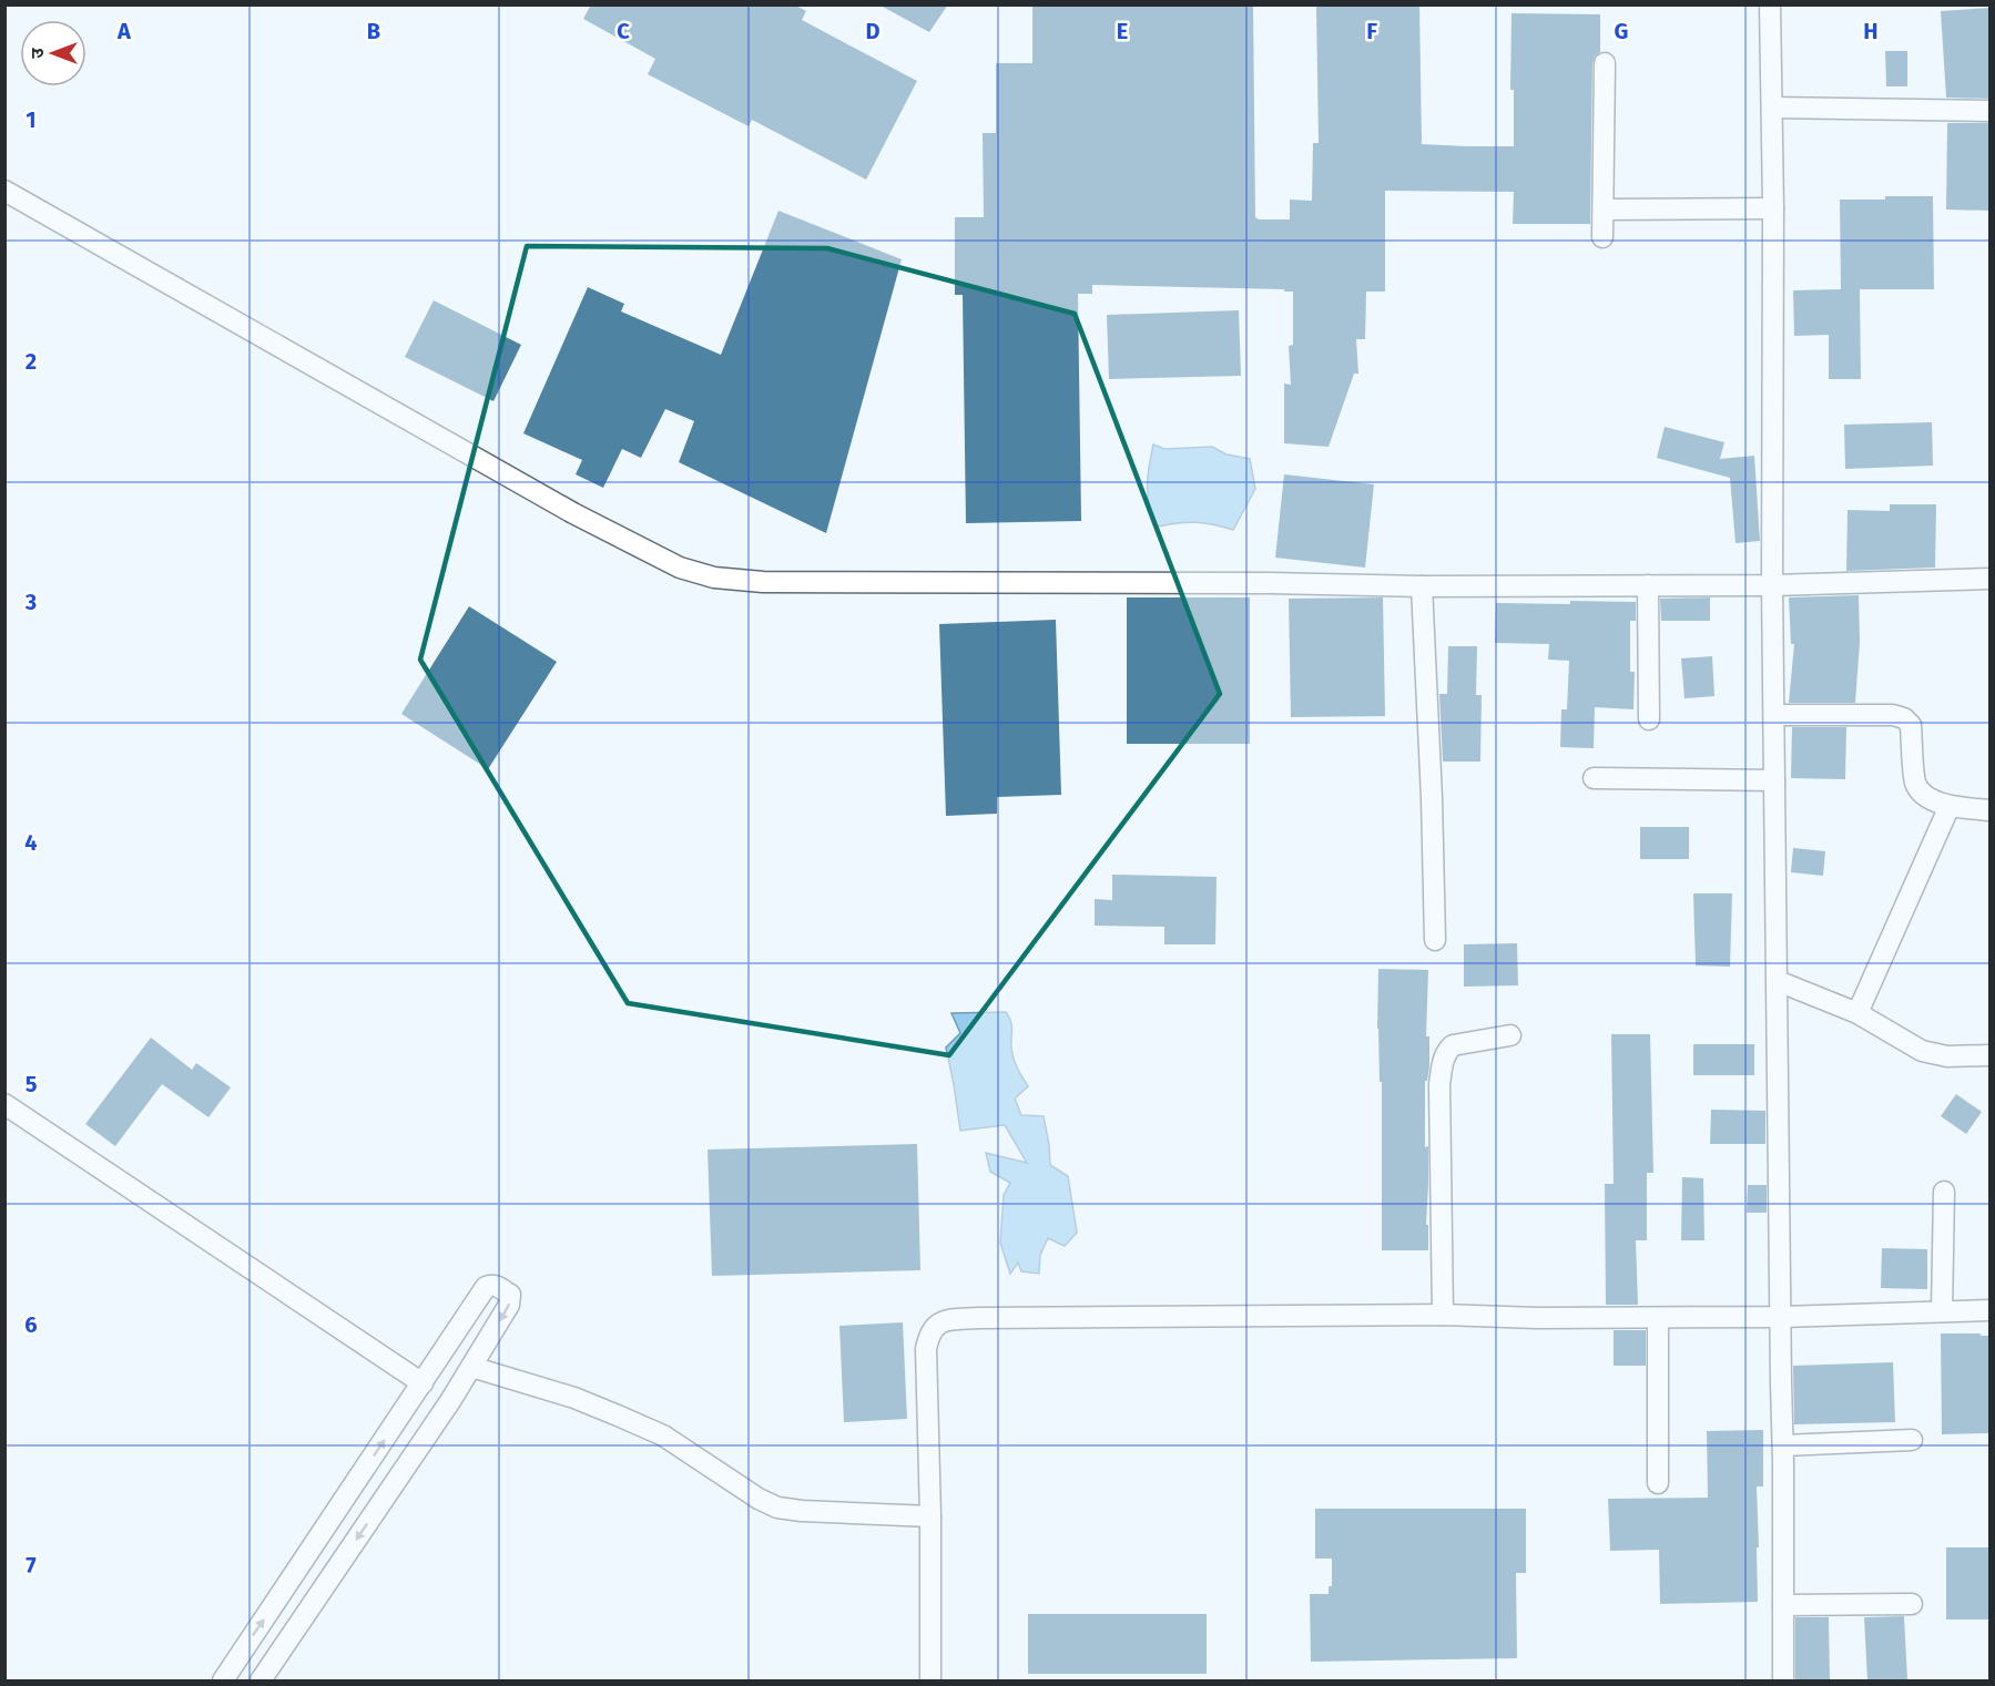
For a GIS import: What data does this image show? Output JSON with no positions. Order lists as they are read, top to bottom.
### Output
{
  "north": "left",
  "grid": {
    "columns": [
      "A",
      "B",
      "C",
      "D",
      "E",
      "F",
      "G",
      "H"
    ],
    "rows": [
      "1",
      "2",
      "3",
      "4",
      "5",
      "6",
      "7"
    ]
  }
}
